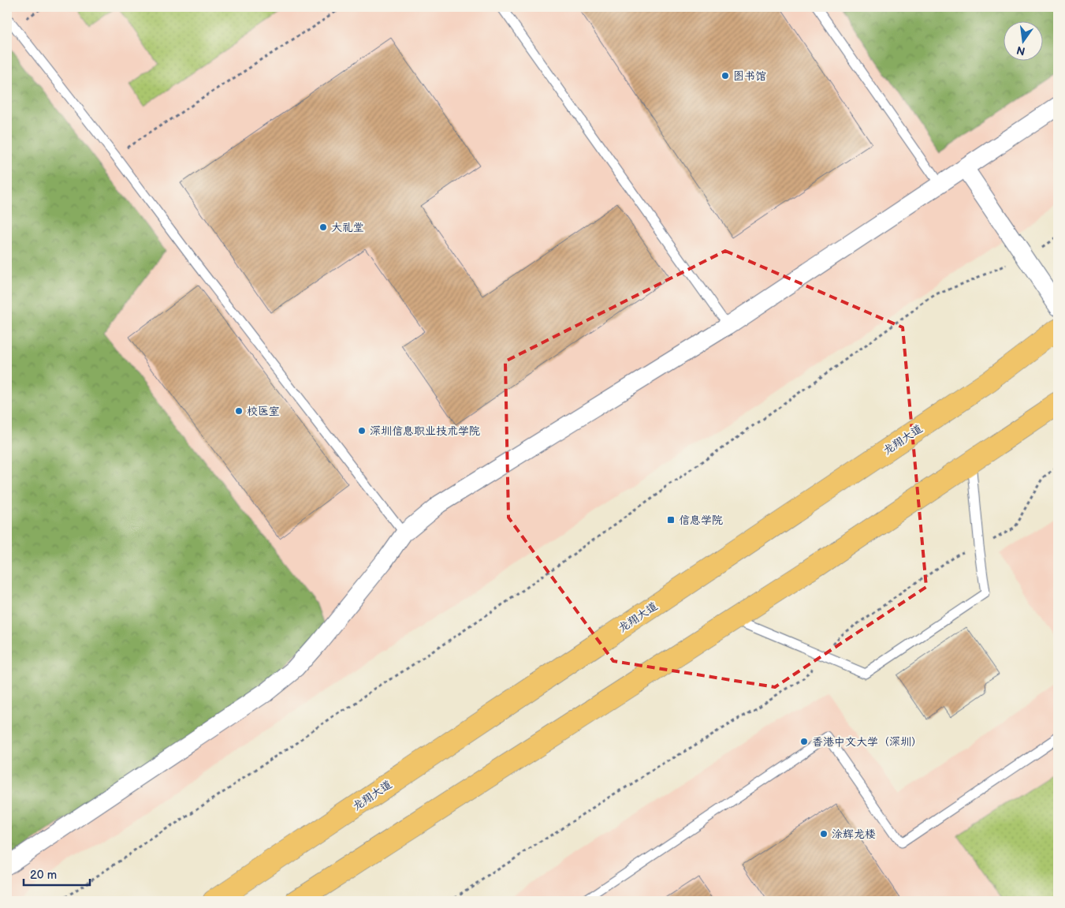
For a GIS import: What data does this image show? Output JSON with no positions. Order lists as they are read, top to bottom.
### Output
{
  "streets": {
    "main road": ["龙翔大道"]
  },
  "places": {
    "other": [
      "图书馆",
      "大礼堂",
      "校医室",
      "深圳信息职业技术学院",
      "香港中文大学（深圳）",
      "涂辉龙楼"
    ],
    "transit": ["信息学院"]
  },
  "scale_bar": "20 m",
  "north": "bottom"
}
